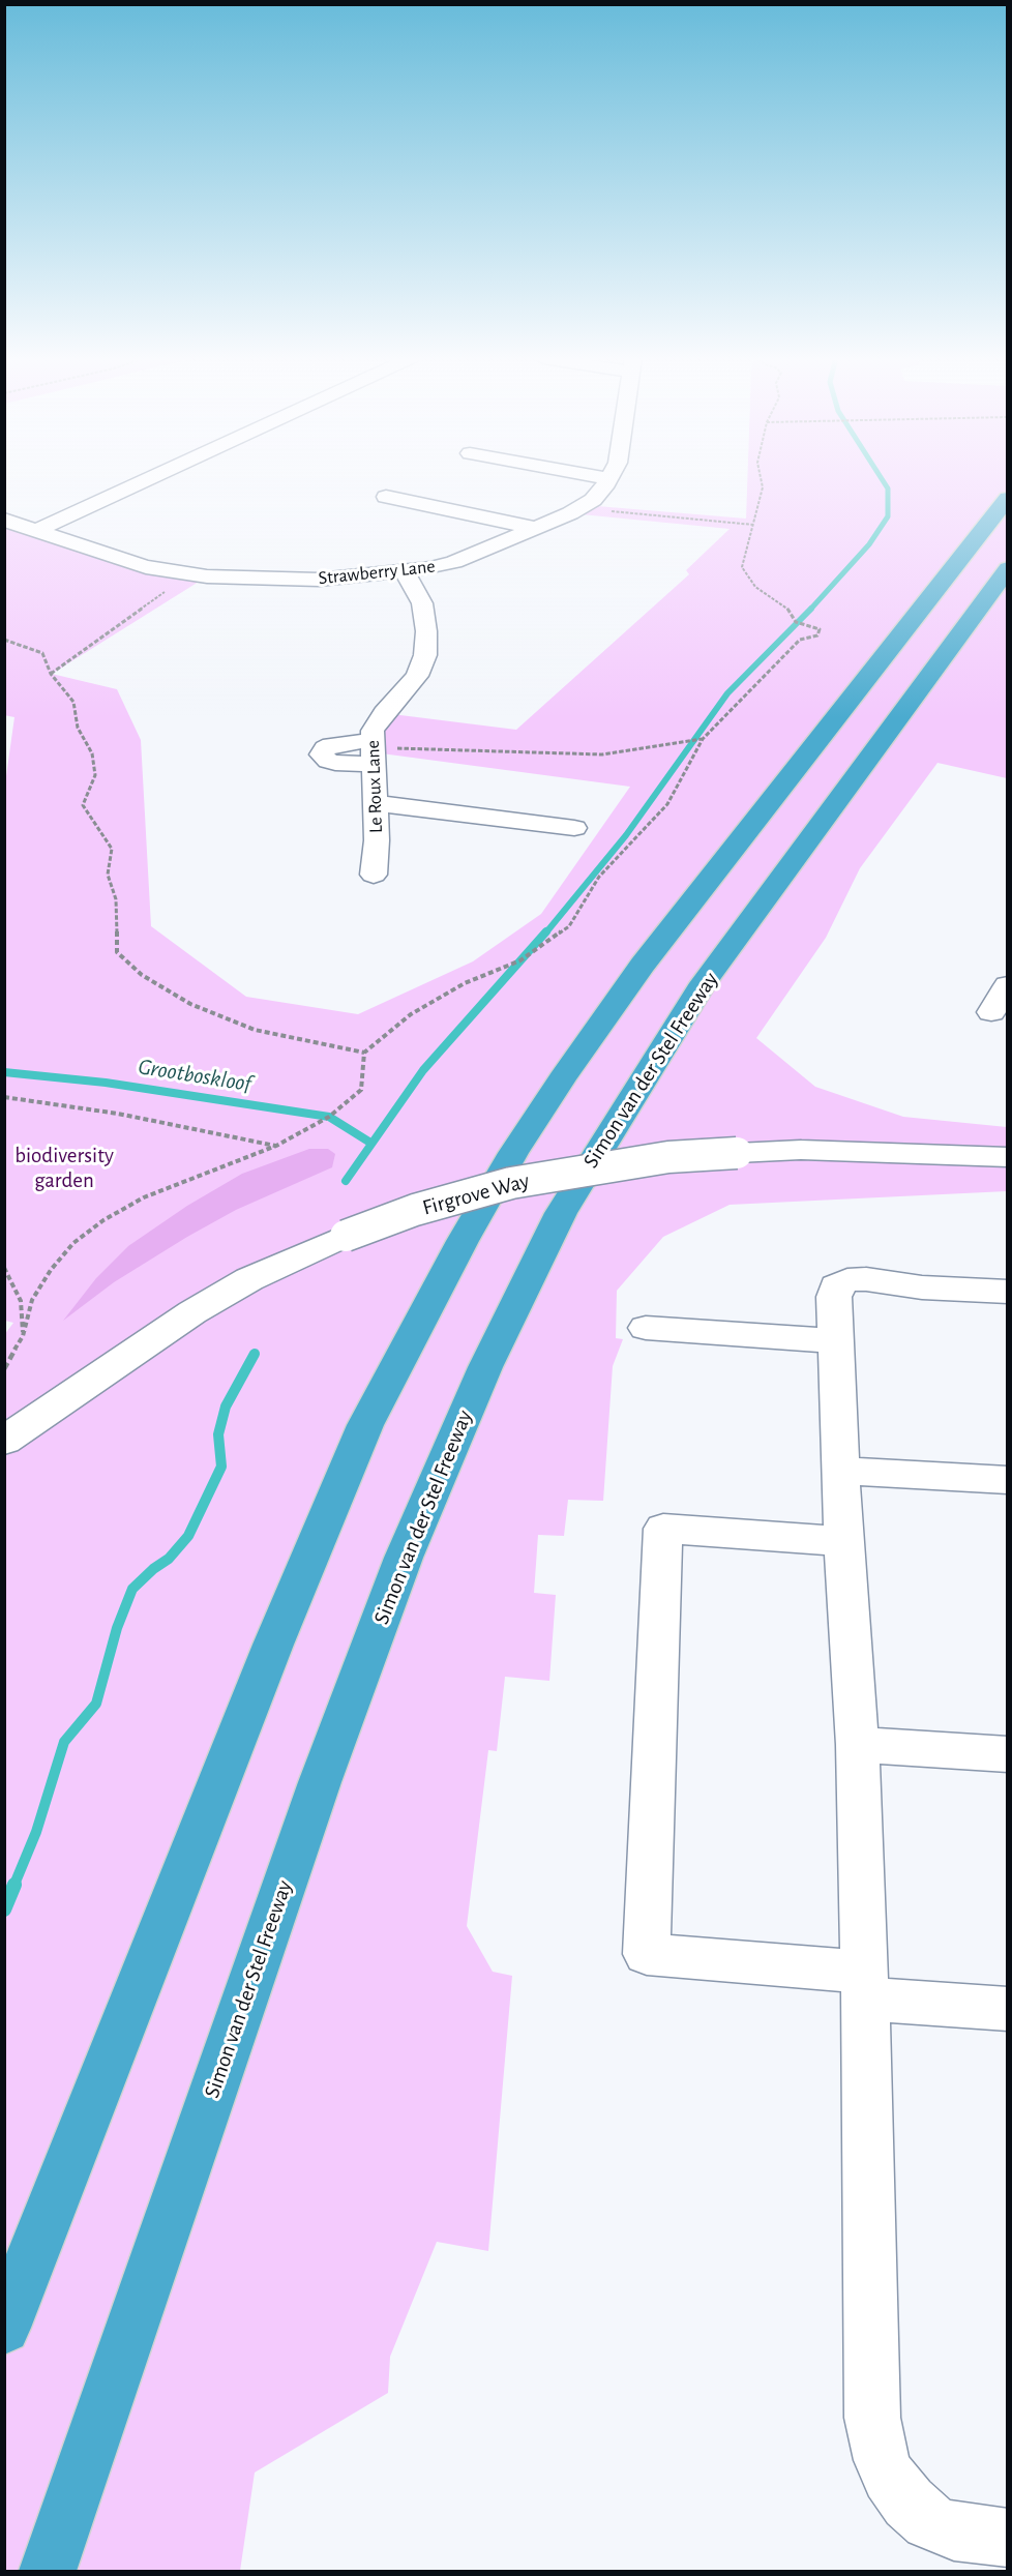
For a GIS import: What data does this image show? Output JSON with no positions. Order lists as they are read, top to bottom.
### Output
{
  "streets": {
    "highway": ["Simon van der Stel Freeway"],
    "street": ["Strawberry Lane", "Le Roux Lane", "Firgrove Way"]
  },
  "crossings": [
    ["Strawberry Lane", "Le Roux Lane"]
  ],
  "water": ["Grootboskloof"],
  "parks": ["biodiversity garden"]
}
